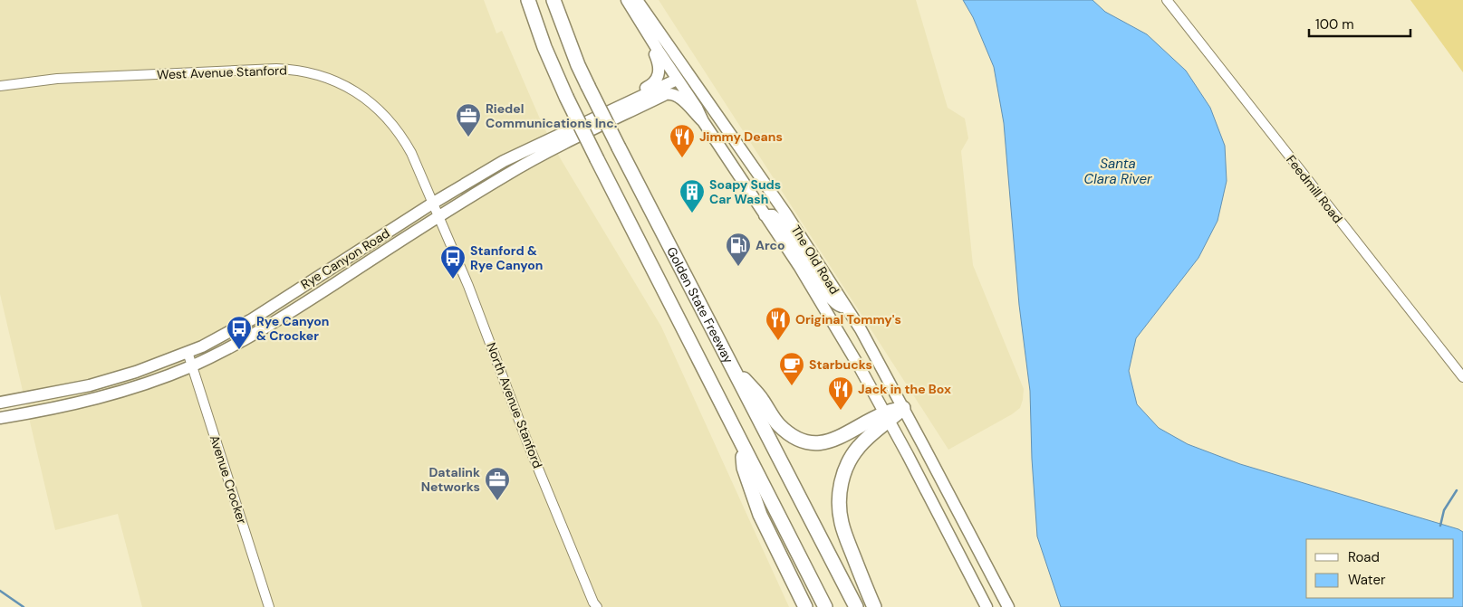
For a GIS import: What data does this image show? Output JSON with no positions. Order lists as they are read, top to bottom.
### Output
{
  "streets": {
    "highway": ["Golden State Freeway"],
    "main road": ["Rye Canyon Road", "The Old Road"],
    "street": [
      "West Avenue Stanford",
      "Feedmill Road",
      "North Avenue Stanford",
      "Avenue Crocker"
    ]
  },
  "crossings": [
    ["West Avenue Stanford", "Rye Canyon Road"],
    ["West Avenue Stanford", "North Avenue Stanford"],
    ["Rye Canyon Road", "The Old Road"],
    ["Rye Canyon Road", "North Avenue Stanford"],
    ["Rye Canyon Road", "Avenue Crocker"]
  ],
  "water": ["Santa Clara River"],
  "places": {
    "office": ["Riedel Communications Inc.", "Datalink Networks"],
    "restaurant": ["Jimmy Deans", "Original Tommy's", "Jack in the Box"],
    "building": ["Soapy Suds Car Wash"],
    "fuel station": ["Arco"],
    "bus stop": ["Stanford & Rye Canyon", "Rye Canyon & Crocker"],
    "cafe": ["Starbucks"]
  },
  "legend": ["Road", "Water"],
  "scale_bar": "100 m"
}
